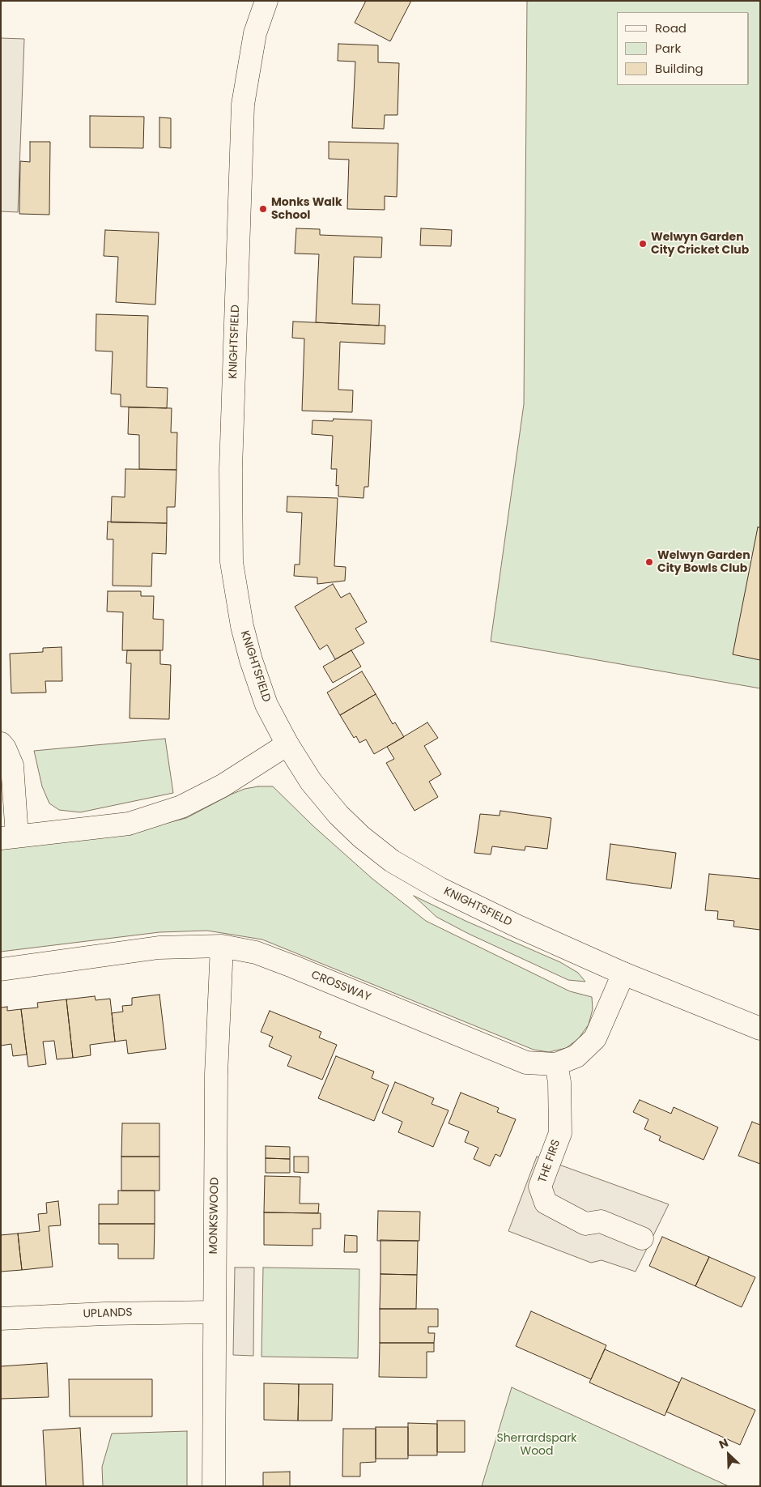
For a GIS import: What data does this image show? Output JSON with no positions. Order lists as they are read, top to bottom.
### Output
{
  "streets": {
    "street": [
      "KNIGHTSFIELD",
      "CROSSWAY",
      "THE FIRS",
      "MONKSWOOD",
      "UPLANDS"
    ]
  },
  "crossings": [
    ["KNIGHTSFIELD", "CROSSWAY"],
    ["CROSSWAY", "THE FIRS"],
    ["CROSSWAY", "MONKSWOOD"],
    ["MONKSWOOD", "UPLANDS"]
  ],
  "parks": ["Sherrardspark Wood"],
  "places": ["Monks Walk School", "Welwyn Garden City Cricket Club", "Welwyn Garden City Bowls Club"],
  "legend": ["Road", "Park", "Building"],
  "north": "top left"
}
